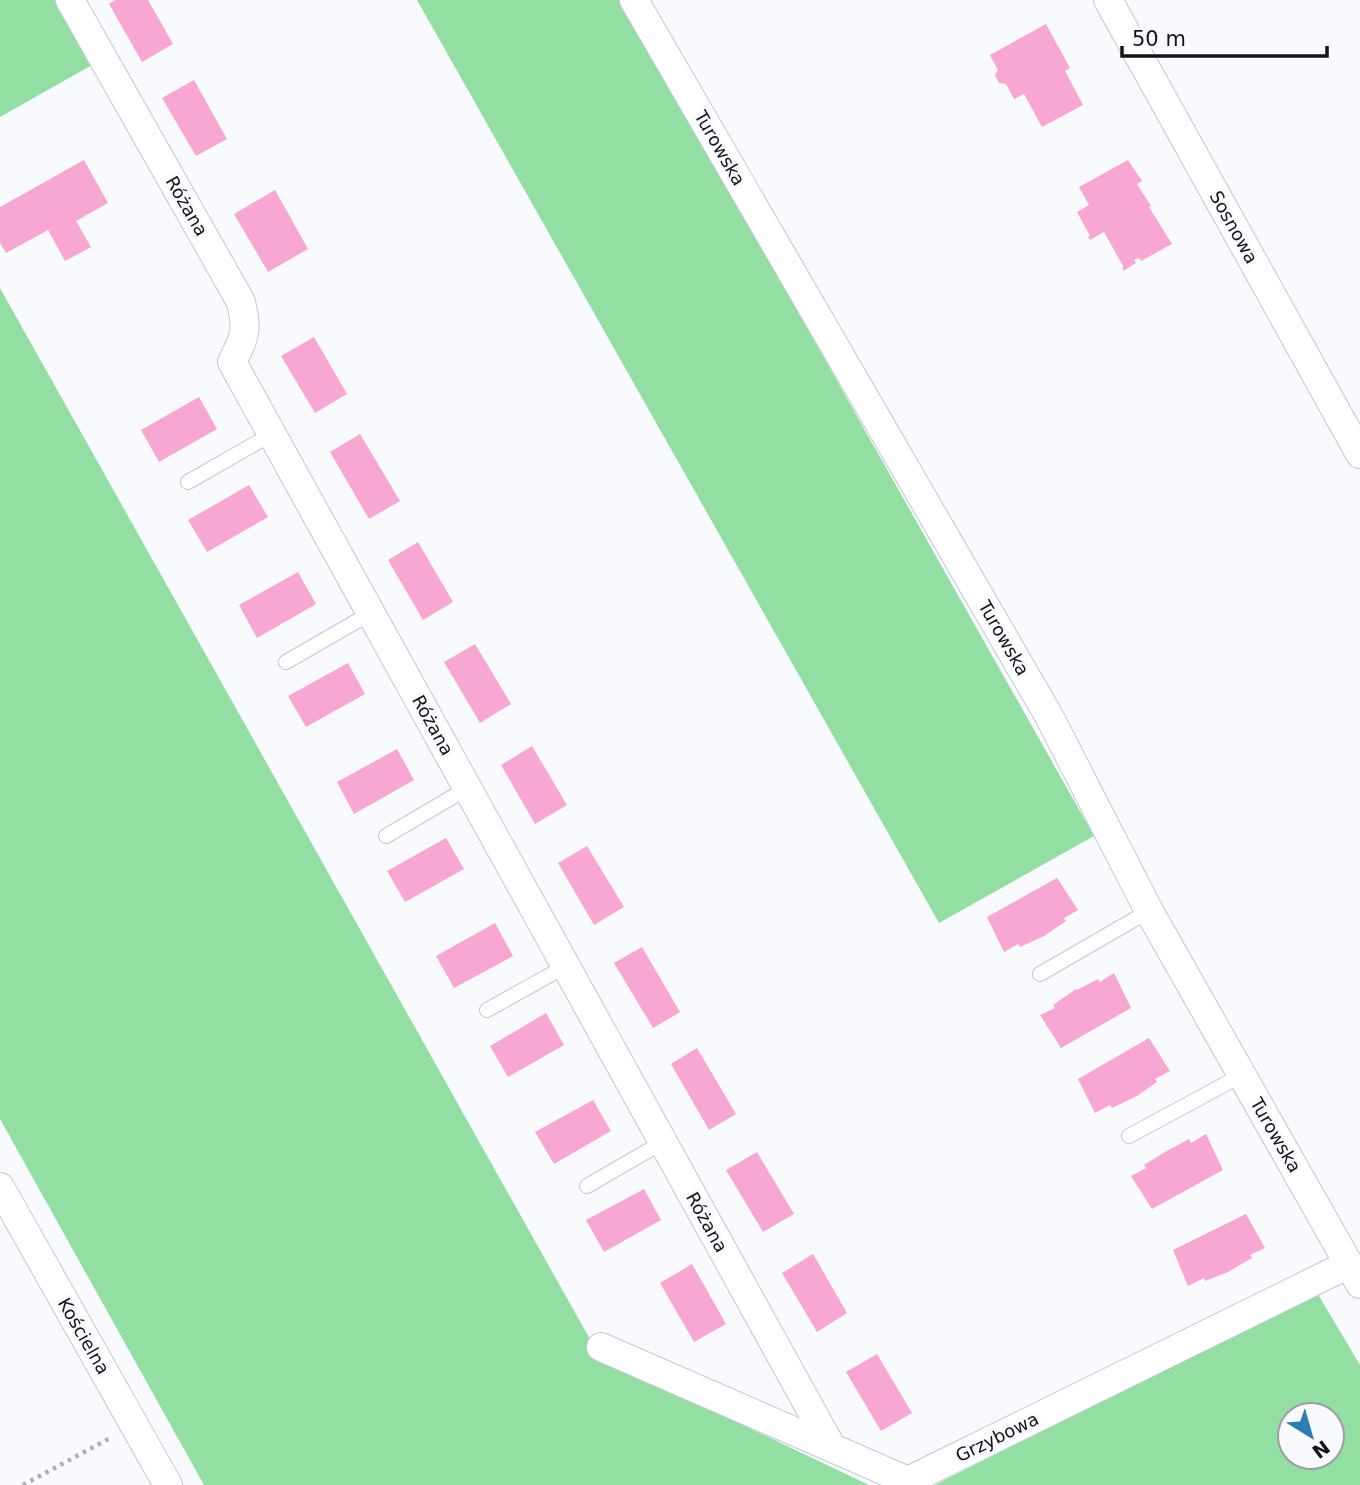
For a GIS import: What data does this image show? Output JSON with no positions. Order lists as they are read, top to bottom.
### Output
{
  "streets": {
    "street": [
      "Turowska",
      "Różana",
      "Sosnowa",
      "Kościelna",
      "Grzybowa"
    ]
  },
  "crossings": [
    ["Turowska", "Grzybowa"],
    ["Różana", "Grzybowa"]
  ],
  "scale_bar": "50 m",
  "north": "bottom right"
}
